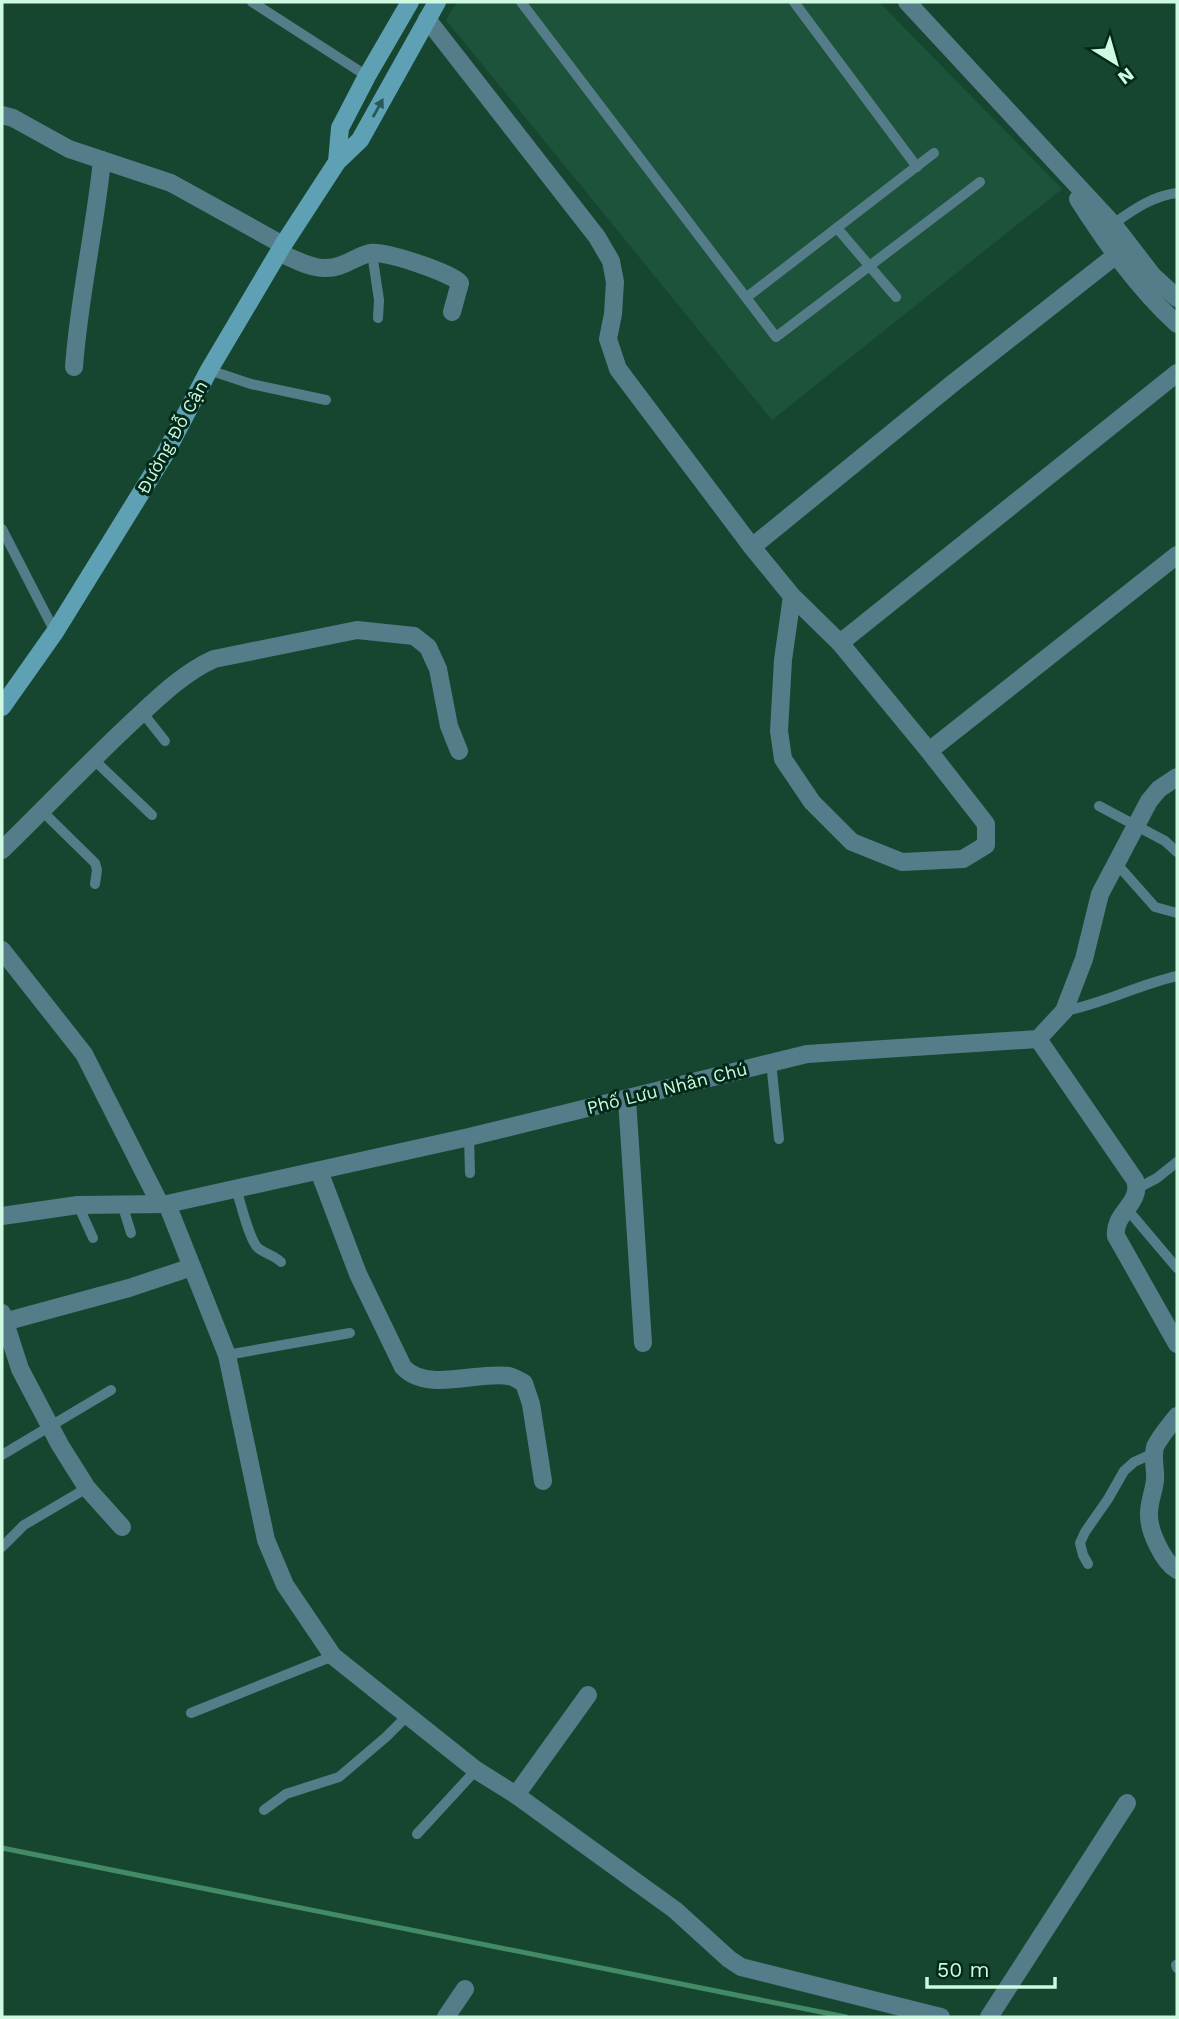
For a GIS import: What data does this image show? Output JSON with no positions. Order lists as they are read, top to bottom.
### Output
{
  "streets": {
    "main road": ["Đường Đỗ Cận"],
    "street": ["Phố Lưu Nhân Chú"]
  },
  "scale_bar": "50 m",
  "north": "bottom right"
}
